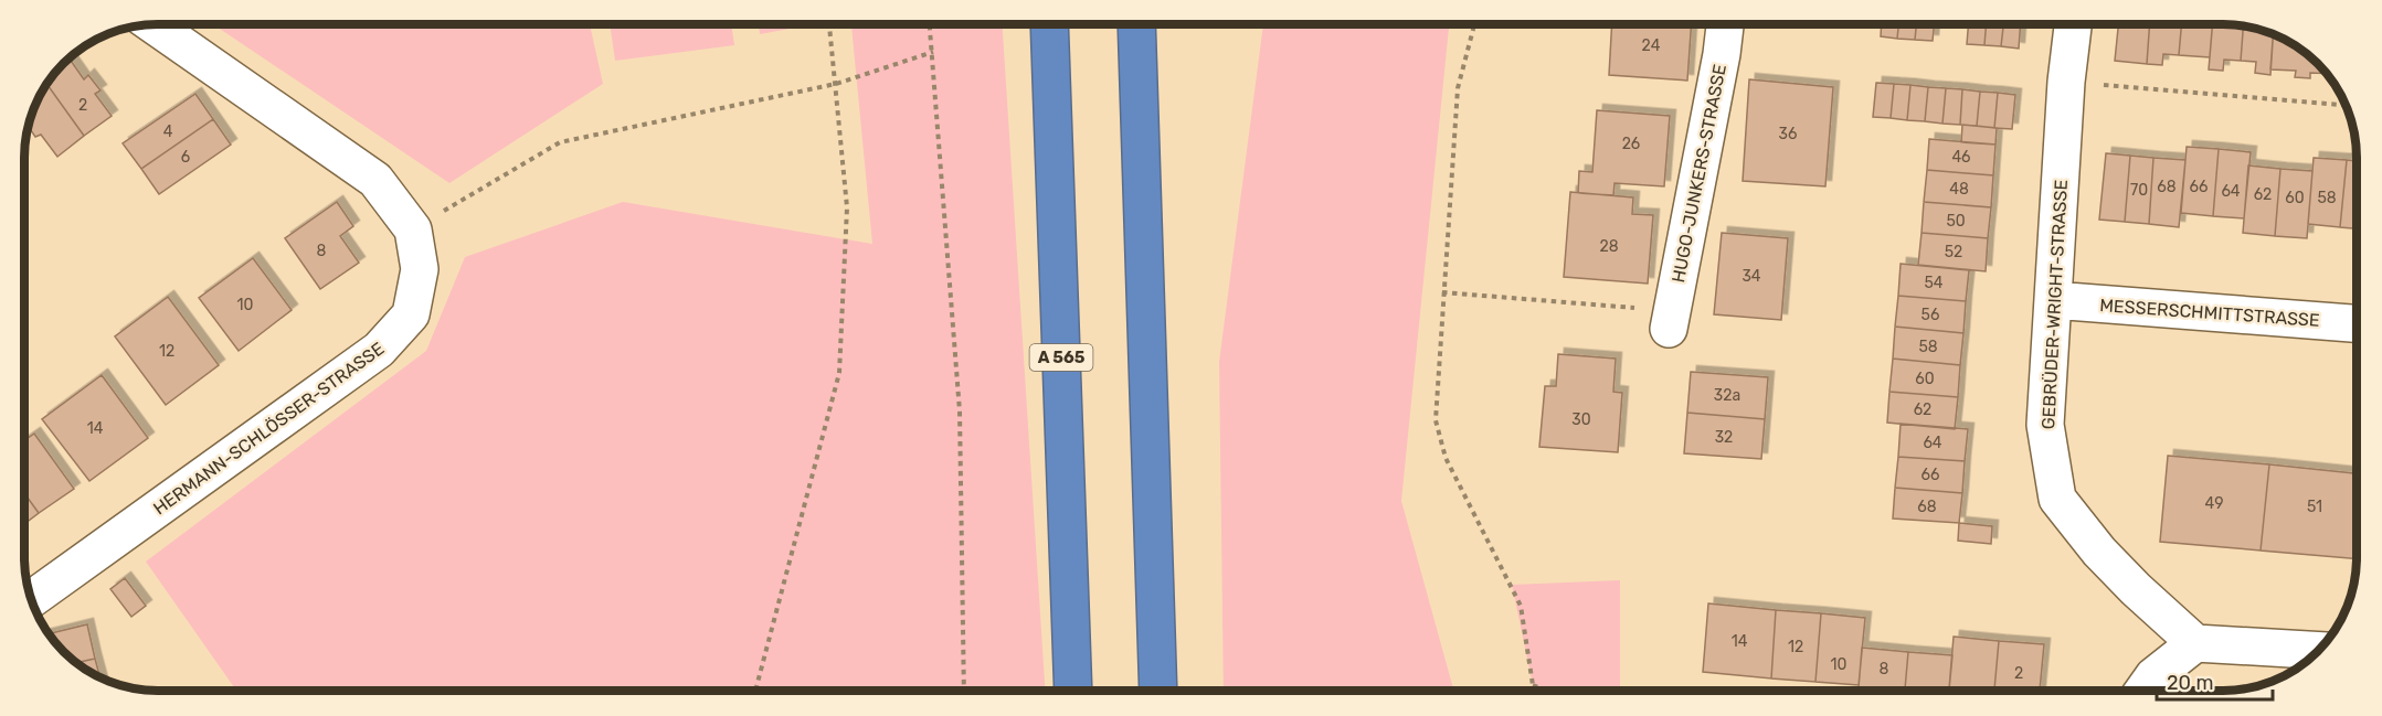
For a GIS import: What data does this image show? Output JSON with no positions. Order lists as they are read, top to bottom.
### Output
{
  "streets": {
    "highway": ["A 565"],
    "street": [
      "HUGO-JUNKERS-STRASSE",
      "GEBRÜDER-WRIGHT-STRASSE",
      "MESSERSCHMITTSTRASSE",
      "HERMANN-SCHLÖSSER-STRASSE"
    ]
  },
  "crossings": [
    ["GEBRÜDER-WRIGHT-STRASSE", "MESSERSCHMITTSTRASSE"]
  ],
  "house_numbers": [
    "24",
    "2",
    "4",
    "36",
    "26",
    "6",
    "46",
    "68",
    "66",
    "48",
    "70",
    "64",
    "62",
    "60",
    "58",
    "50",
    "28",
    "8",
    "52",
    "34",
    "54",
    "10",
    "56",
    "58",
    "12",
    "60",
    "32a",
    "62",
    "30",
    "14",
    "32",
    "64",
    "66",
    "49",
    "68",
    "51",
    "14",
    "12",
    "10",
    "8",
    "2"
  ],
  "scale_bar": "20 m"
}
